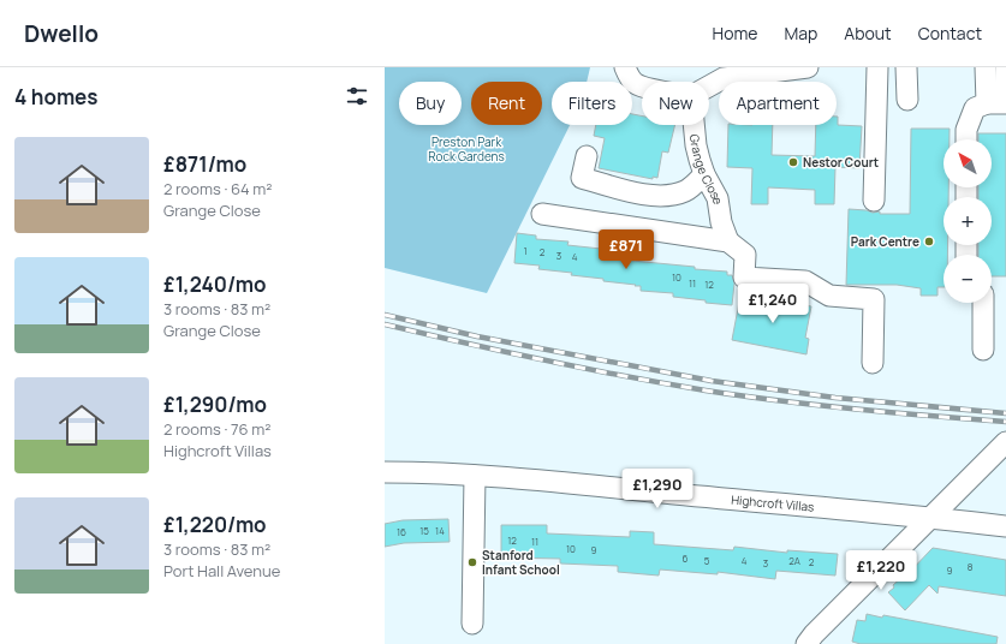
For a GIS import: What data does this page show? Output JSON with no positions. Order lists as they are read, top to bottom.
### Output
{
  "streets": {
    "street": ["Grange Close", "Highcroft Villas"]
  },
  "parks": ["Preston Park Rock Gardens"],
  "places": ["Nestor Court", "Park Centre", "Stanford Infant School"],
  "house_numbers": [
    "1",
    "2",
    "3",
    "4",
    "10",
    "11",
    "12",
    "15",
    "14",
    "16",
    "12",
    "11",
    "10",
    "9",
    "6",
    "5",
    "4",
    "2A",
    "2",
    "3",
    "8",
    "9"
  ],
  "north": "top left",
  "page": {
    "header": "Dwello",
    "nav": [
      "Home",
      "Map",
      "About",
      "Contact"
    ],
    "heading": "4 homes",
    "chip": [
      "Buy",
      "Rent",
      "Filters",
      "New",
      "Apartment"
    ],
    "list": [
      {
        "name": "£871/mo",
        "note": "2 rooms · 64 m² · Grange Close"
      },
      {
        "name": "£1,240/mo",
        "note": "3 rooms · 83 m² · Grange Close"
      },
      {
        "name": "£1,290/mo",
        "note": "2 rooms · 76 m² · Highcroft Villas"
      },
      {
        "name": "£1,220/mo",
        "note": "3 rooms · 83 m² · Port Hall Avenue"
      }
    ],
    "map_buttons": ["+", "−"],
    "price": [
      "£871",
      "£1,240",
      "£1,290",
      "£1,220"
    ]
  }
}
